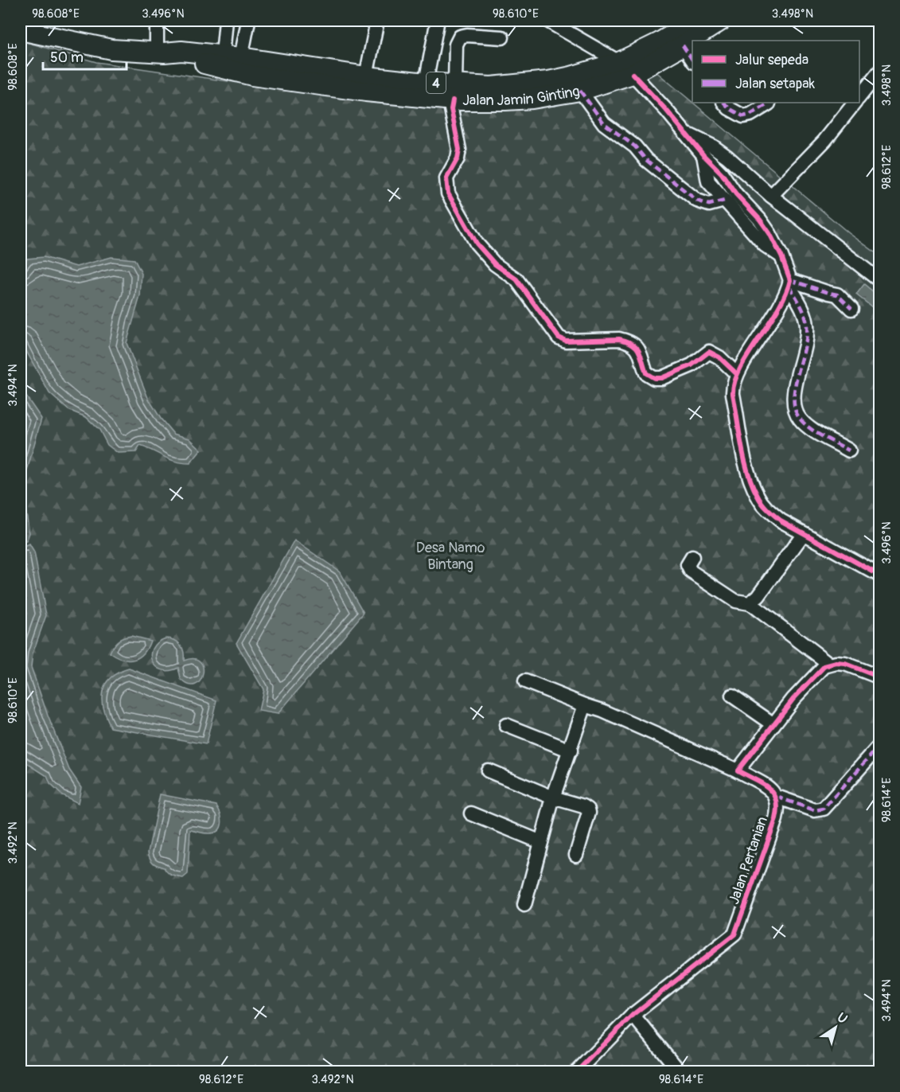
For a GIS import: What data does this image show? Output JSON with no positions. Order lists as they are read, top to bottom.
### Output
{
  "streets": {
    "highway": ["4", "Jalan Jamin Ginting"],
    "street": ["Jalan Pertanian"]
  },
  "parks": ["Desa Namo Bintang"],
  "legend": ["Jalur sepeda", "Jalan setapak"],
  "scale_bar": "50 m",
  "north": "top right",
  "coordinates": [
    "98.608°E",
    "3.496°N",
    "98.610°E",
    "3.498°N",
    "98.612°E",
    "3.494°N",
    "98.614°E",
    "3.492°N"
  ]
}
